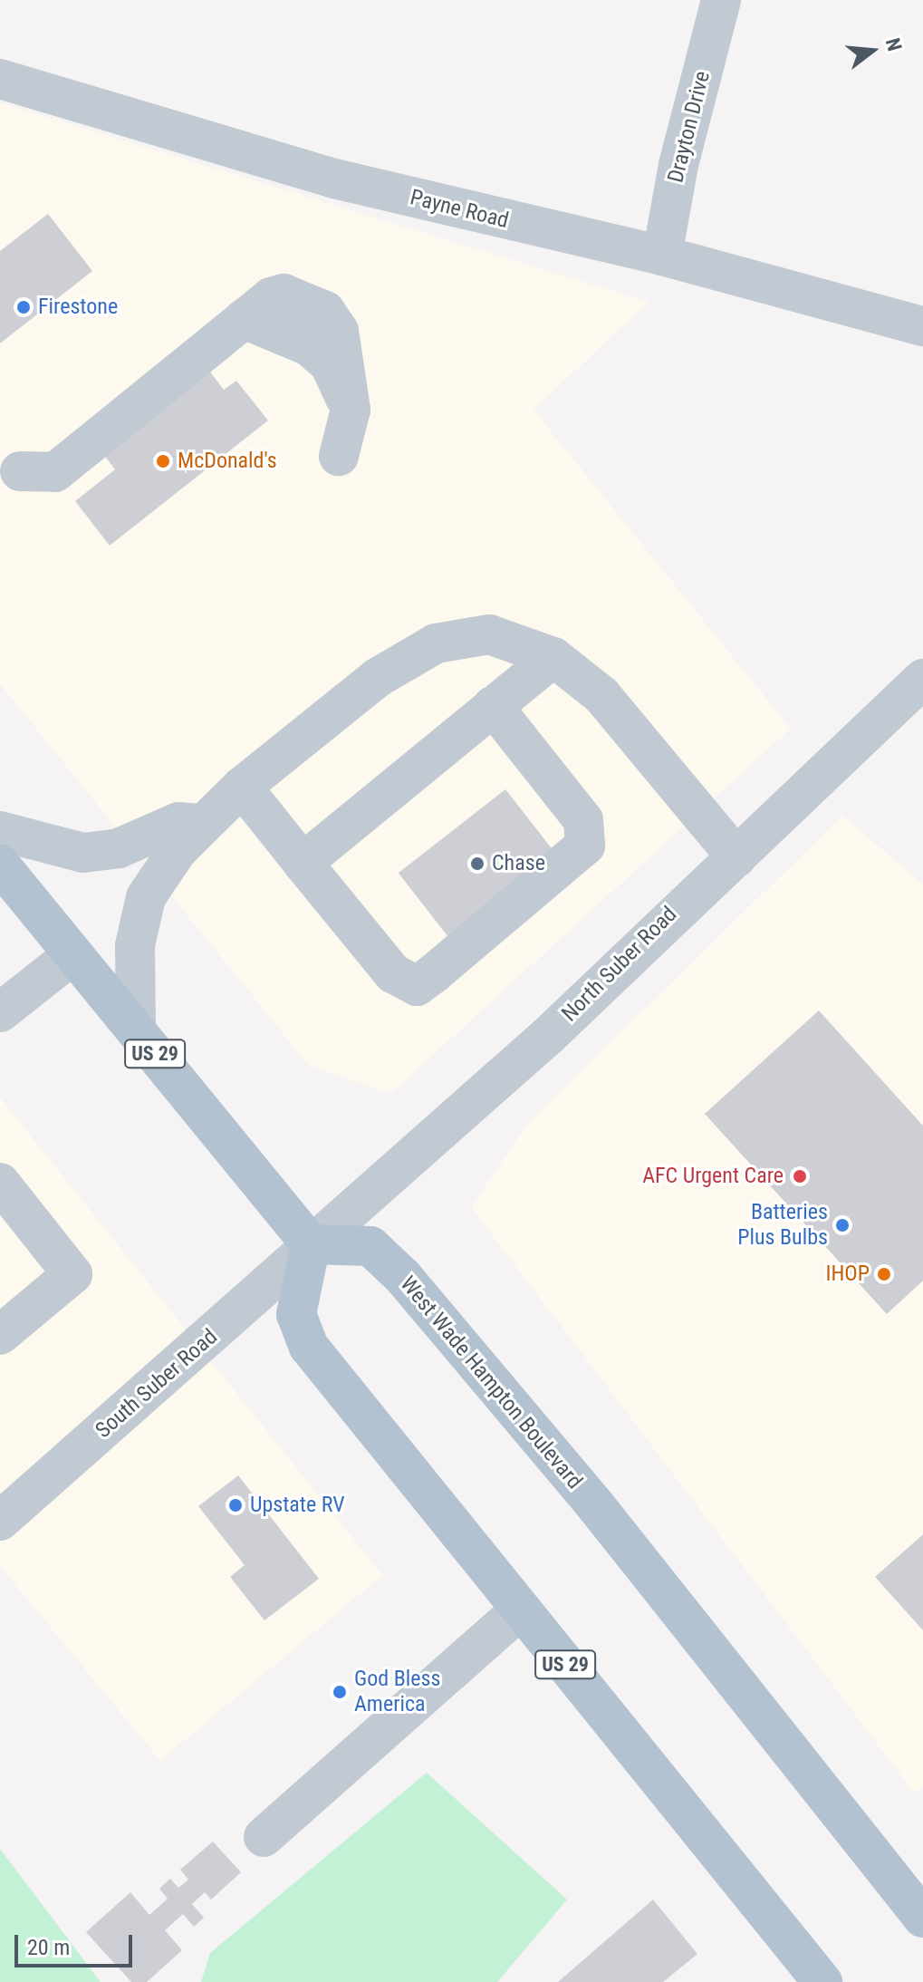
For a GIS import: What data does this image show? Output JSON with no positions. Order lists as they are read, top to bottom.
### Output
{
  "streets": {
    "main road": ["US 29", "West Wade Hampton Boulevard"],
    "street": [
      "Drayton Drive",
      "Payne Road",
      "North Suber Road",
      "South Suber Road"
    ]
  },
  "crossings": [
    ["Drayton Drive", "Payne Road"],
    ["North Suber Road", "US 29"],
    ["North Suber Road", "West Wade Hampton Boulevard"],
    ["North Suber Road", "South Suber Road"],
    ["US 29", "West Wade Hampton Boulevard"],
    ["US 29", "South Suber Road"],
    ["West Wade Hampton Boulevard", "South Suber Road"]
  ],
  "places": [
    "Firestone",
    "McDonald's",
    "Chase",
    "AFC Urgent Care",
    "Batteries Plus Bulbs",
    "IHOP",
    "Upstate RV",
    "God Bless America"
  ],
  "scale_bar": "20 m",
  "north": "right"
}
